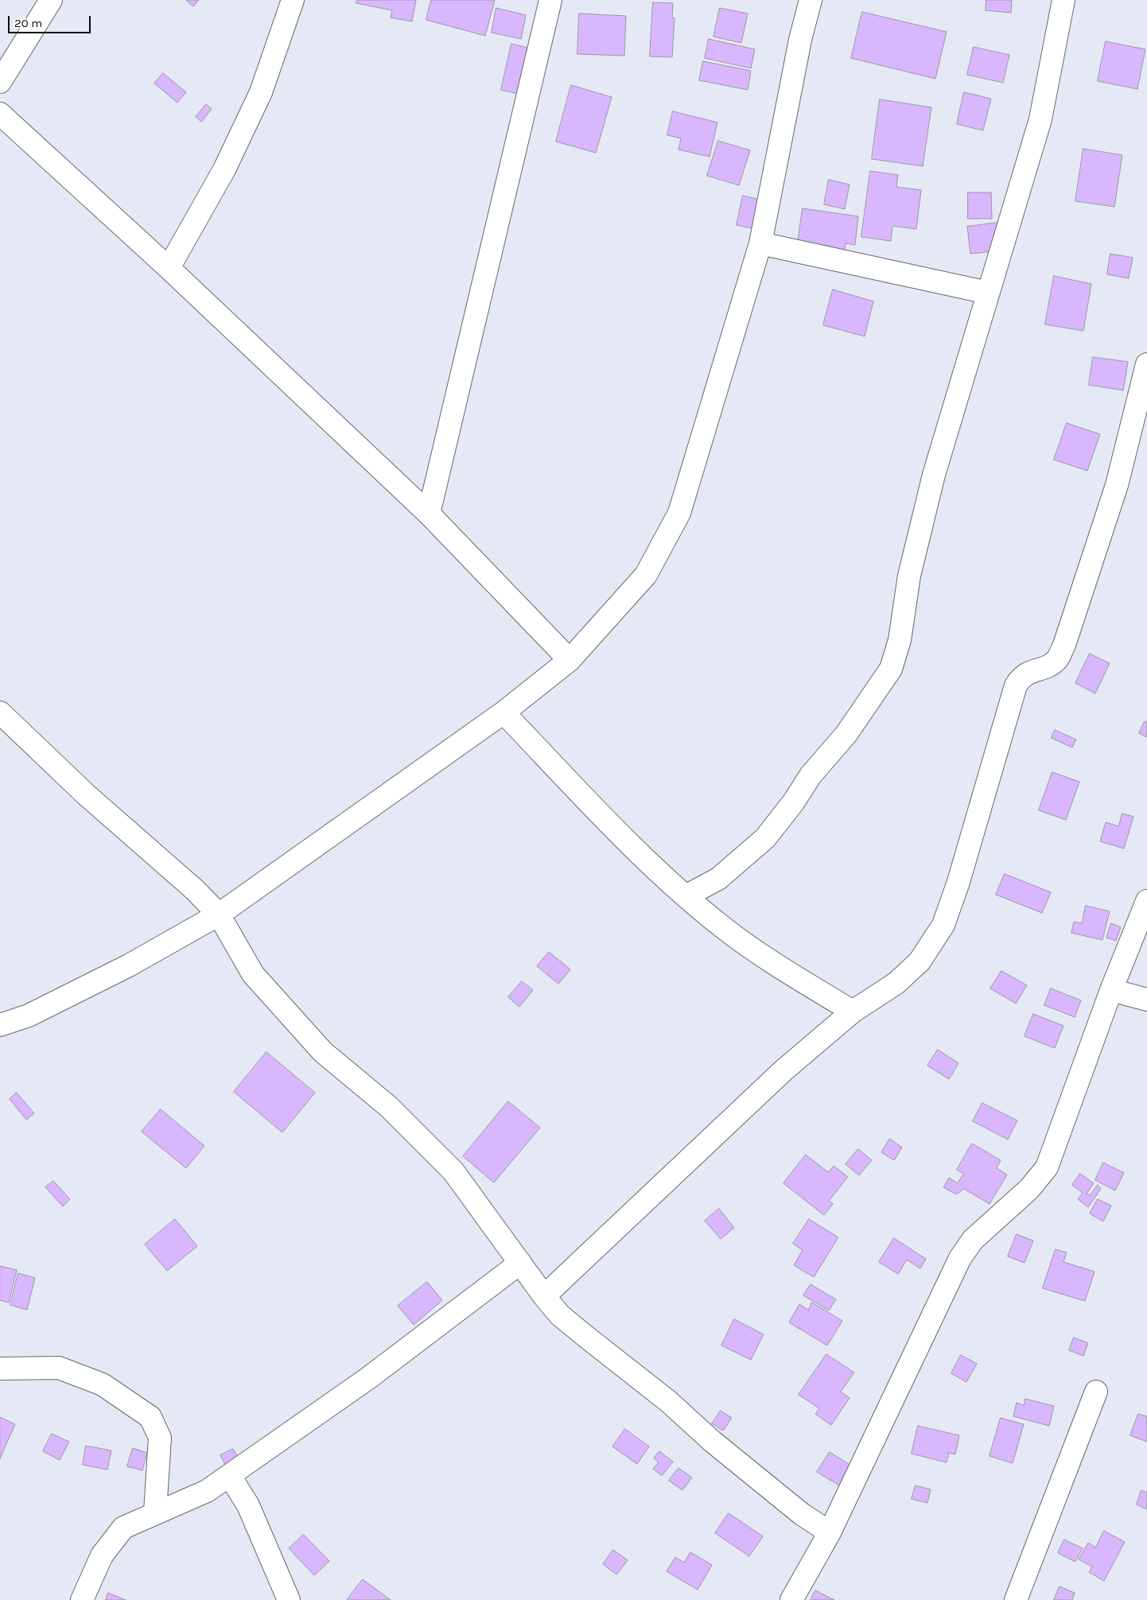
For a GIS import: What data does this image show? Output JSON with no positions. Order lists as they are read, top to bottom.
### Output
{
  "scale_bar": "20 m"
}
